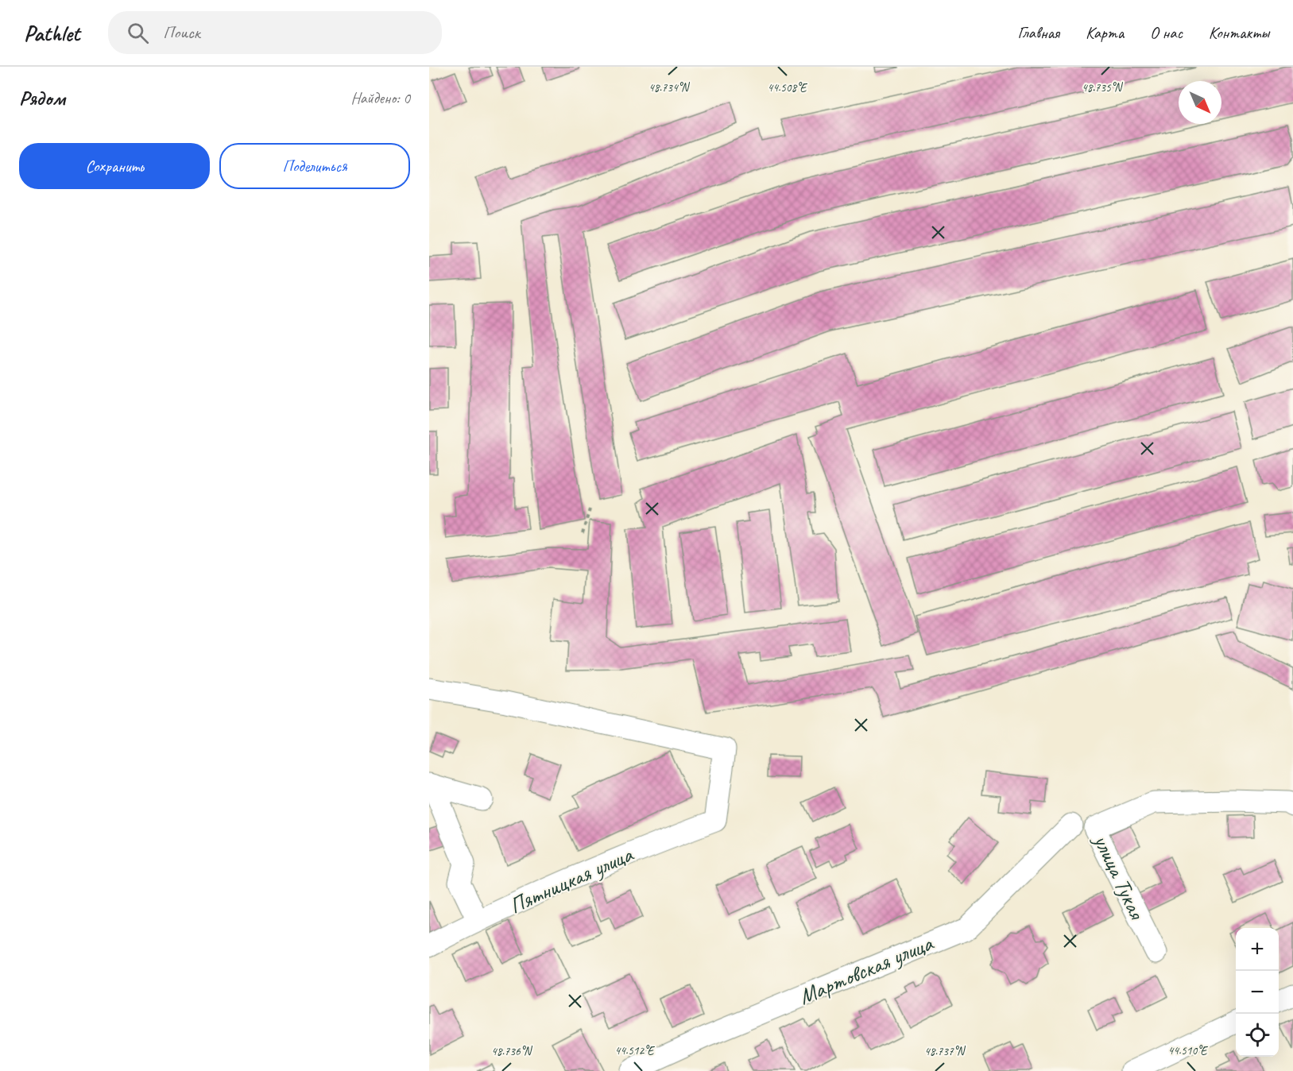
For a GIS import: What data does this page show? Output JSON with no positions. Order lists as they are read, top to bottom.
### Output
{
  "streets": {
    "street": ["улица Тукая", "Пятницкая улица", "Мартовская улица"]
  },
  "north": "bottom right",
  "page": {
    "header": "Pathlet",
    "search": "Поиск",
    "nav": [
      "Главная",
      "Карта",
      "О нас",
      "Контакты"
    ],
    "heading": ["Рядом", "Найдено: 0"],
    "buttons": ["Сохранить", "Поделиться"],
    "map_buttons": ["+", "−"]
  },
  "coordinates": [
    "48.734°N",
    "48.735°N",
    "44.508°E",
    "44.512°E",
    "44.510°E",
    "48.736°N",
    "48.737°N"
  ]
}
